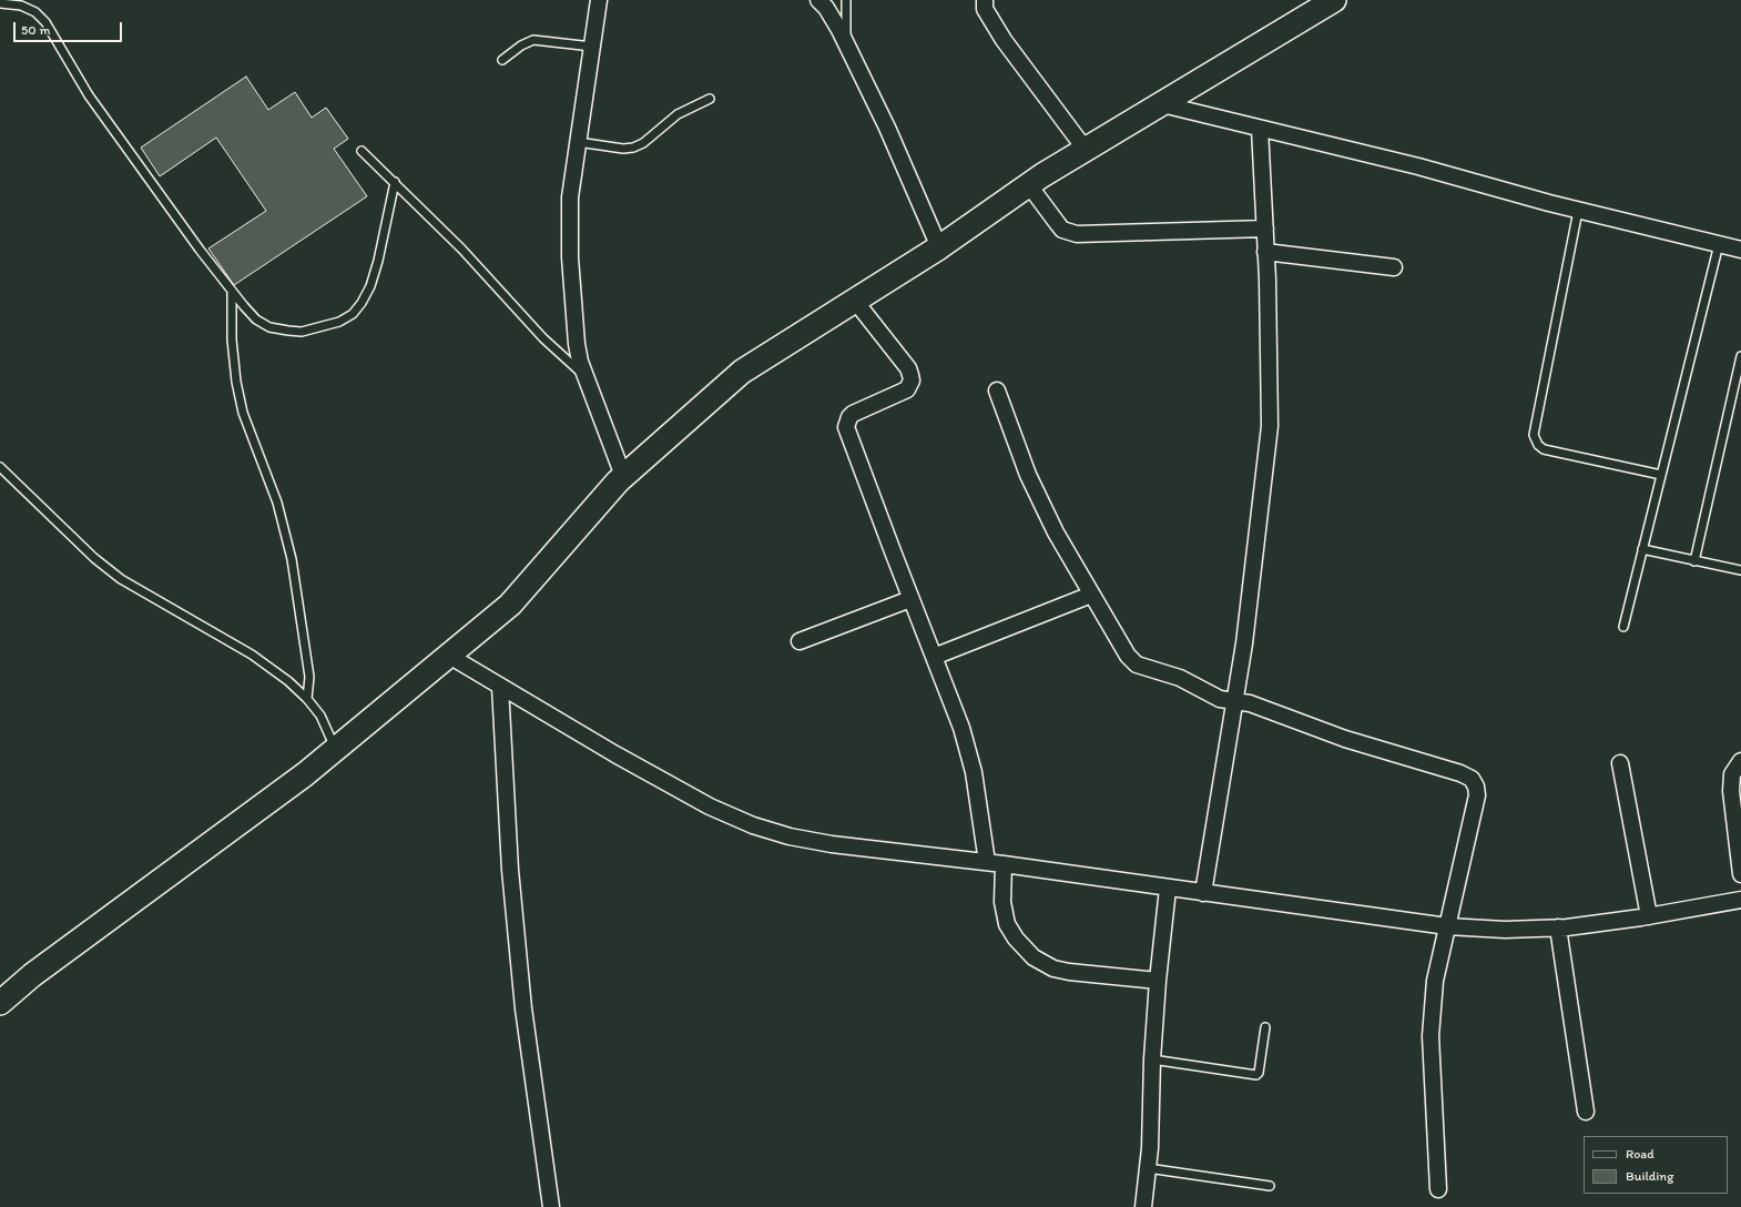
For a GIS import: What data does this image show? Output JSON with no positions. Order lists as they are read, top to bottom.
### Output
{
  "legend": ["Road", "Building"],
  "scale_bar": "50 m"
}
